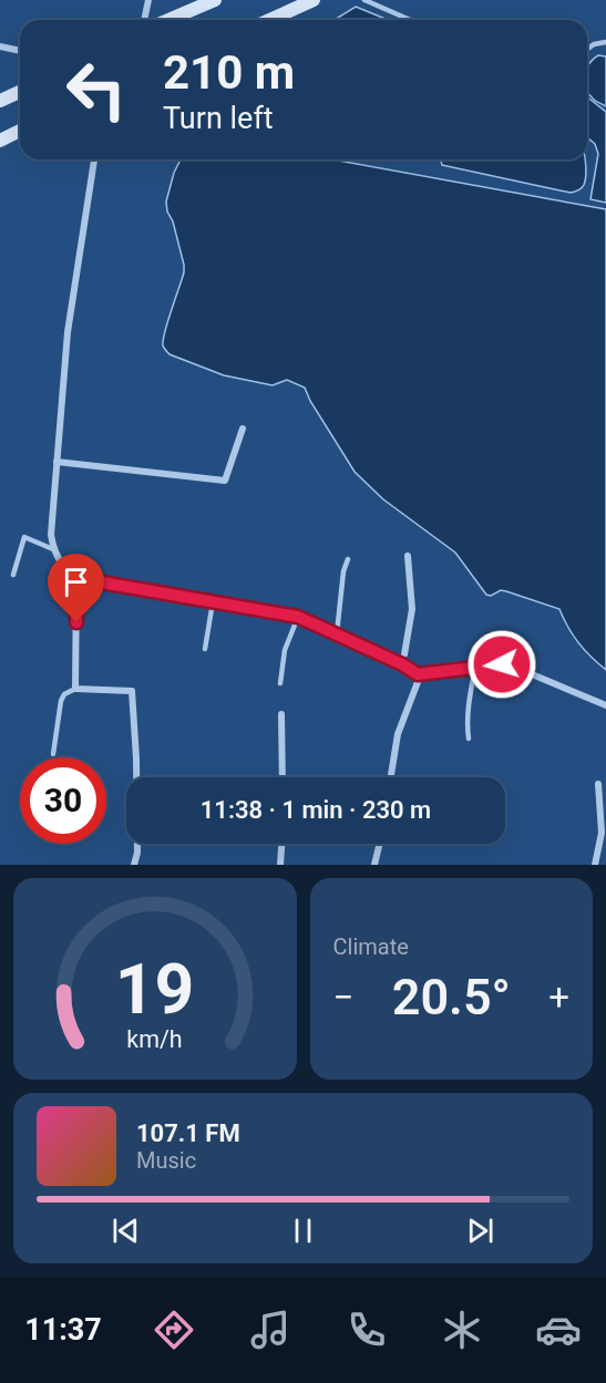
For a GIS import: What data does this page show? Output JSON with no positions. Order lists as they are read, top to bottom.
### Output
{
  "page": {
    "turn": ["210 m", "Turn left"],
    "limit": "30",
    "trip": "11:38 · 1 min · 230 m",
    "tile": "Climate",
    "heat": ["−", "20.5°", "+"],
    "song": ["107.1 FM", "Music"],
    "tabs": "11:37",
    "gauge": ["19", "km/h"]
  }
}
